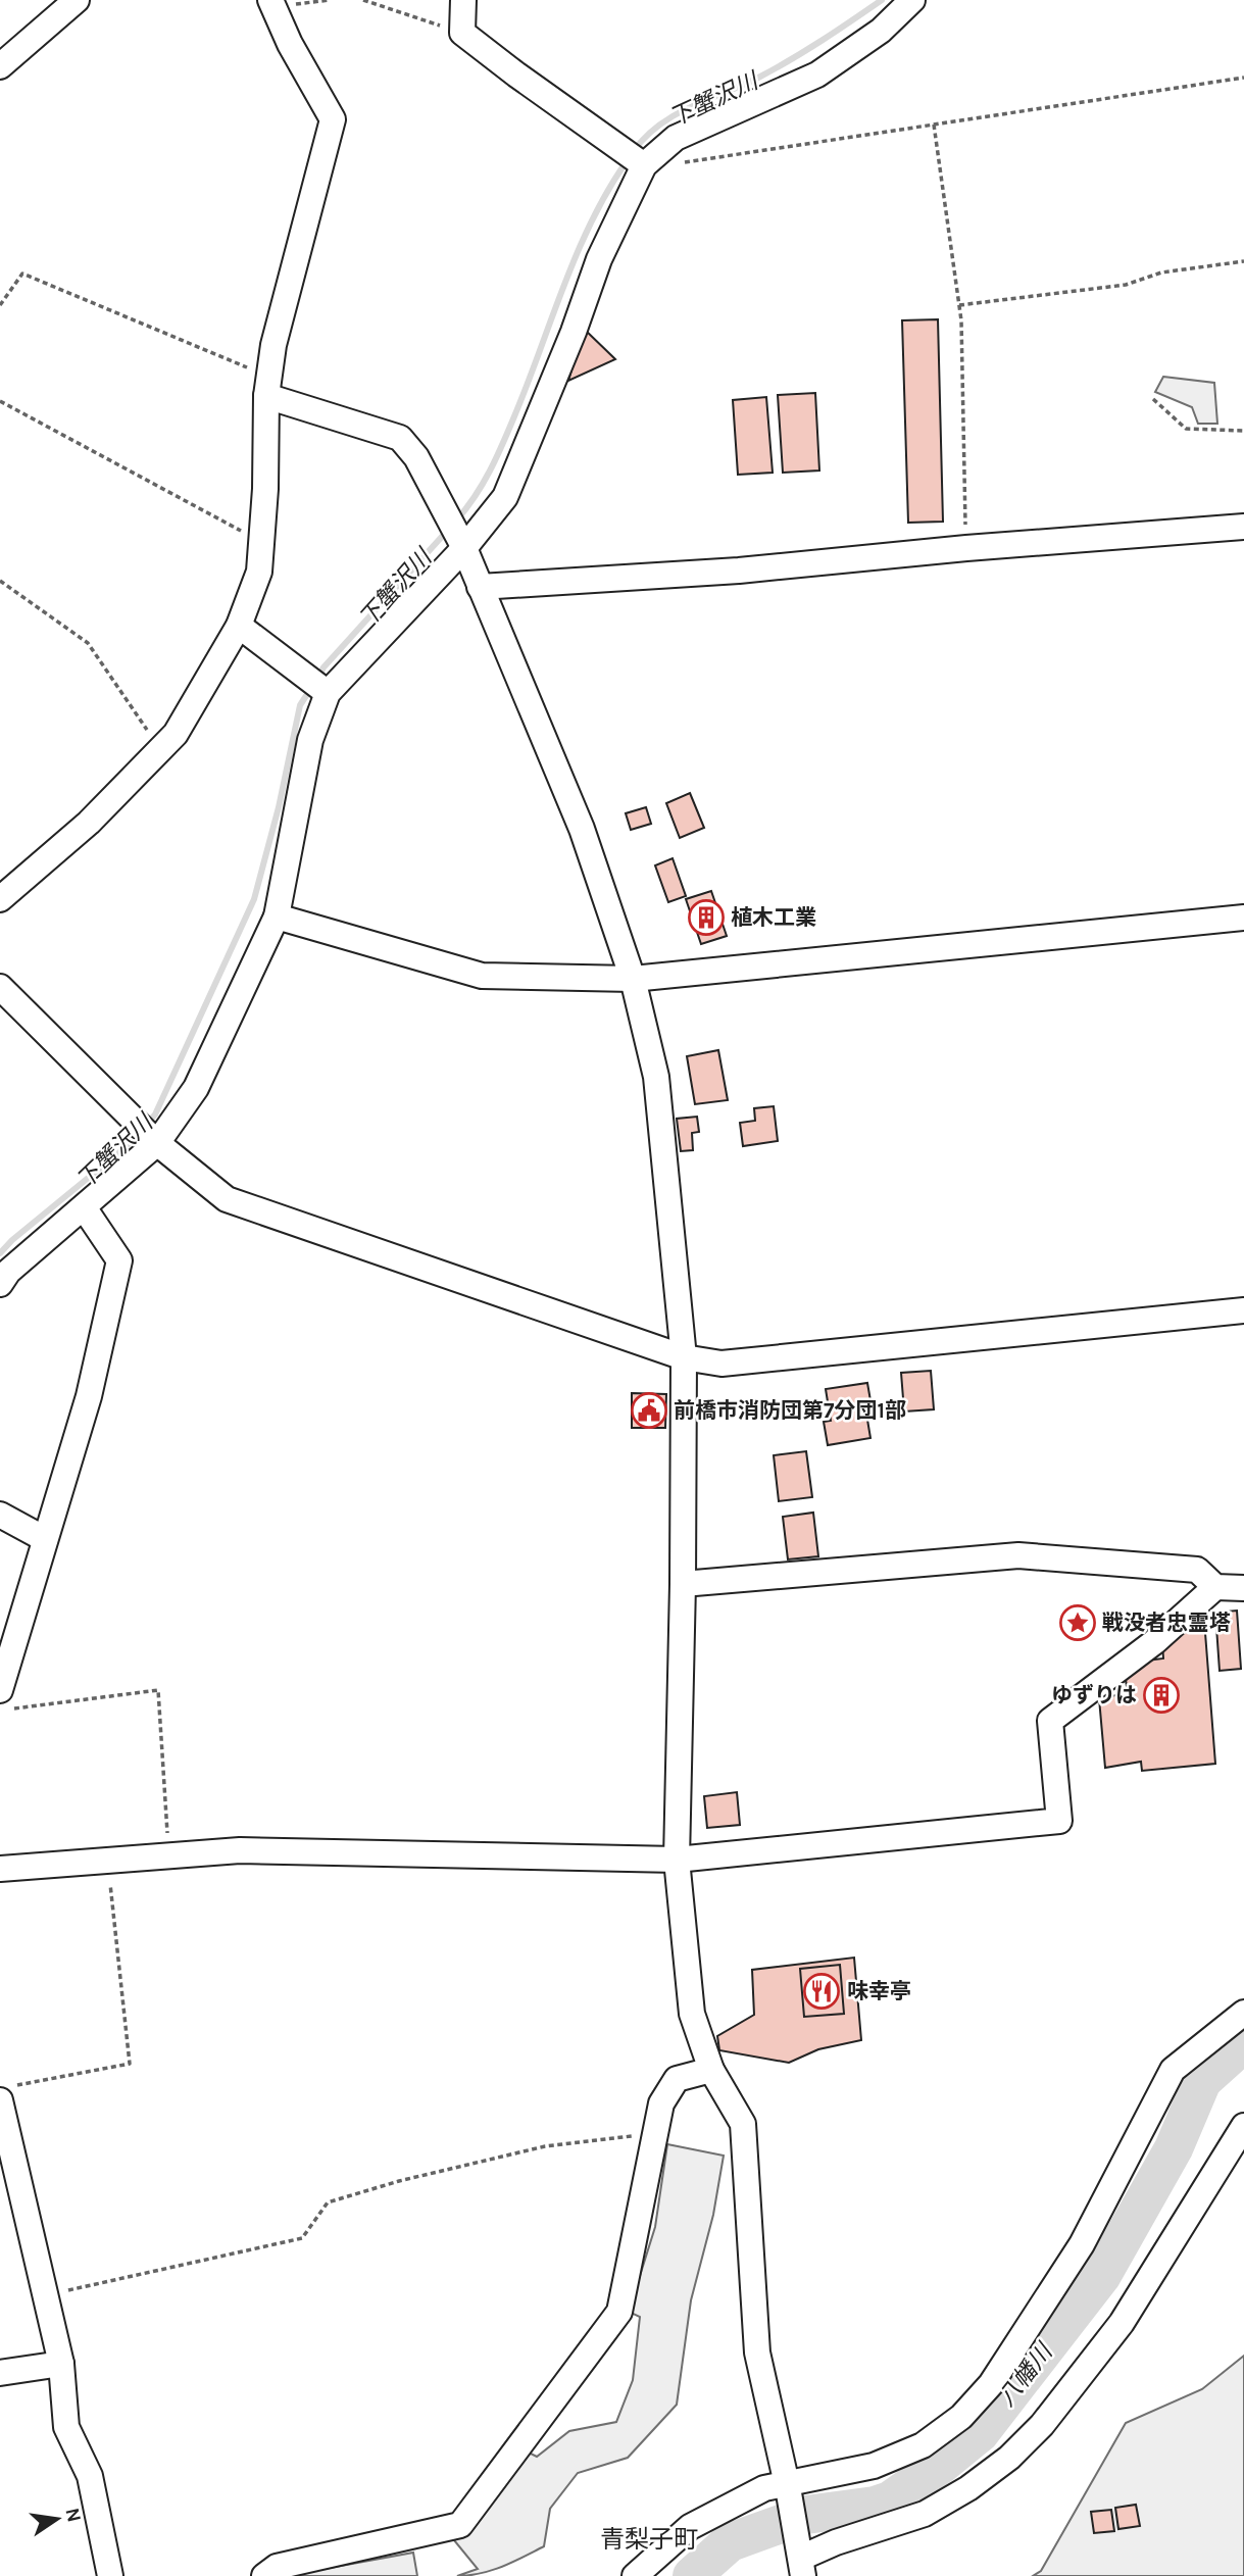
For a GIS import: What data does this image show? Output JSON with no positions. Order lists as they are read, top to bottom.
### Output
{
  "districts": ["青梨子町"],
  "water": ["下蟹沢川", "八幡川"],
  "places": {
    "building": ["植木工業", "ゆずりは"],
    "public building": ["前橋市消防団第7分団1部"],
    "place": ["戦没者忠霊塔"],
    "restaurant": ["味幸亭"]
  },
  "north": "right"
}
